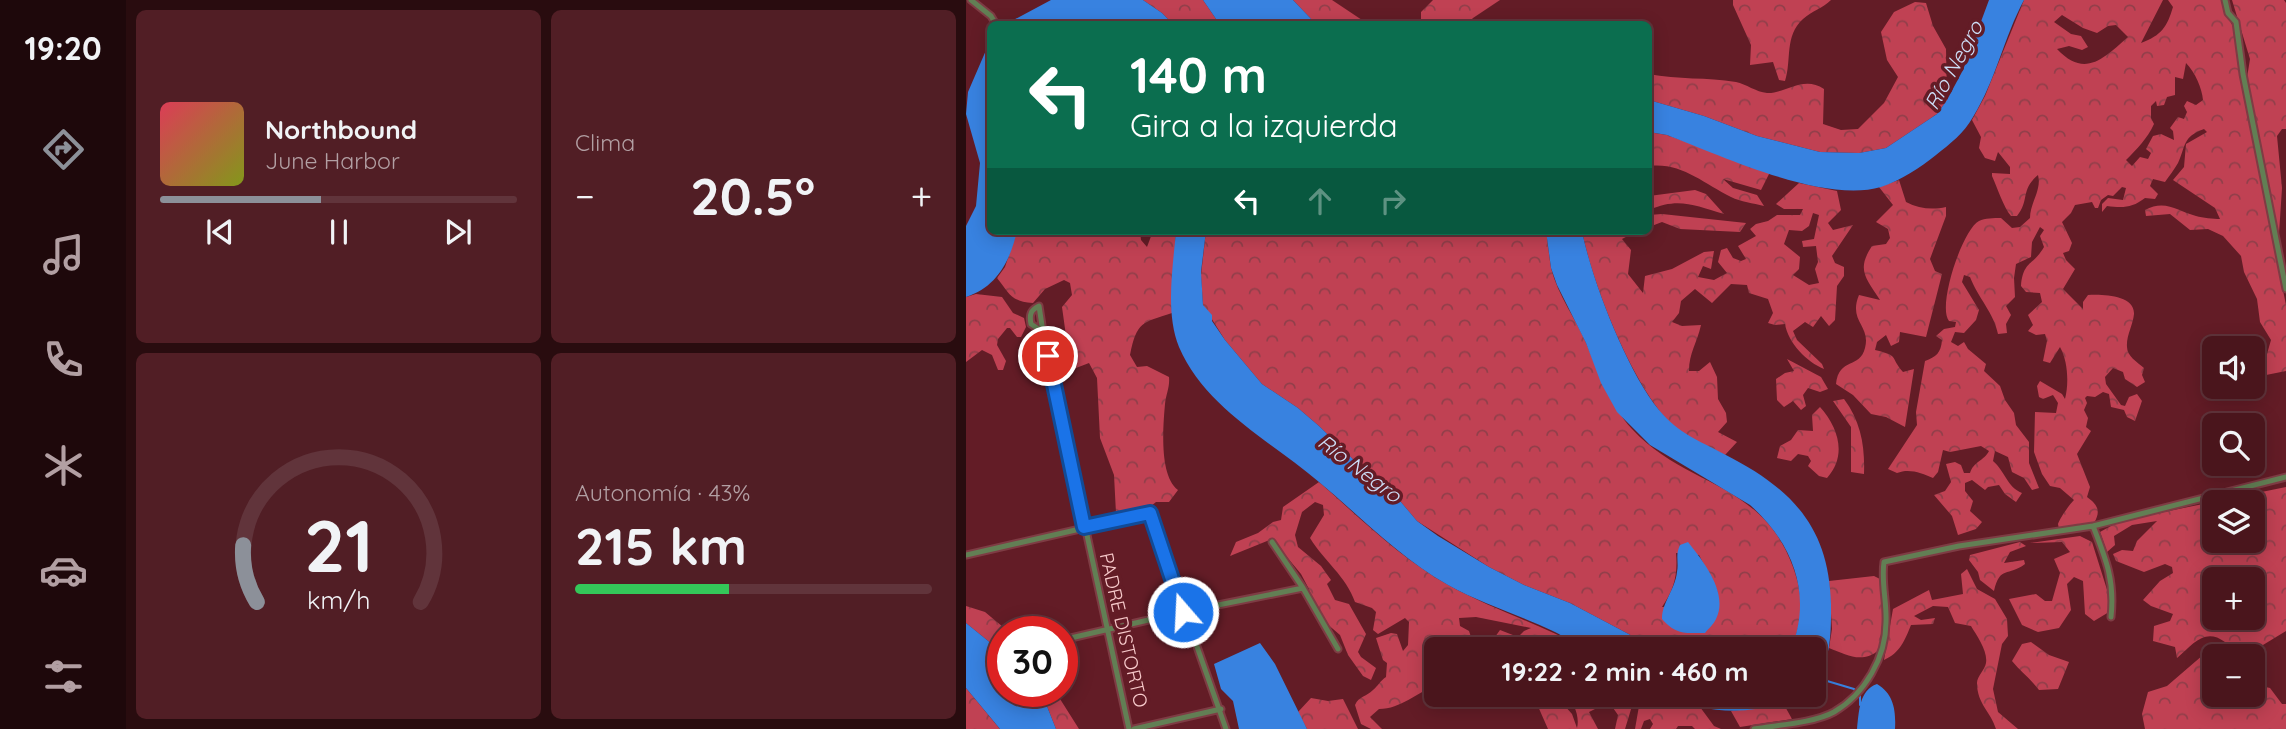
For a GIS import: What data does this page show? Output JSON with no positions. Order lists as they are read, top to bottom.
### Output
{
  "streets": {
    "street": ["PADRE DISTORTO"]
  },
  "water": ["Río Negro"],
  "page": {
    "tabs": "19:20",
    "tile": [
      "Clima",
      ["Autonomía · 43%", "215 km"]
    ],
    "turn": ["140 m", "Gira a la izquierda"],
    "song": ["Northbound", "June Harbor"],
    "heat": ["−", "20.5°", "+"],
    "map_buttons": ["+", "−"],
    "limit": "30",
    "trip": "19:22 · 2 min · 460 m",
    "gauge": ["21", "km/h"]
  }
}
